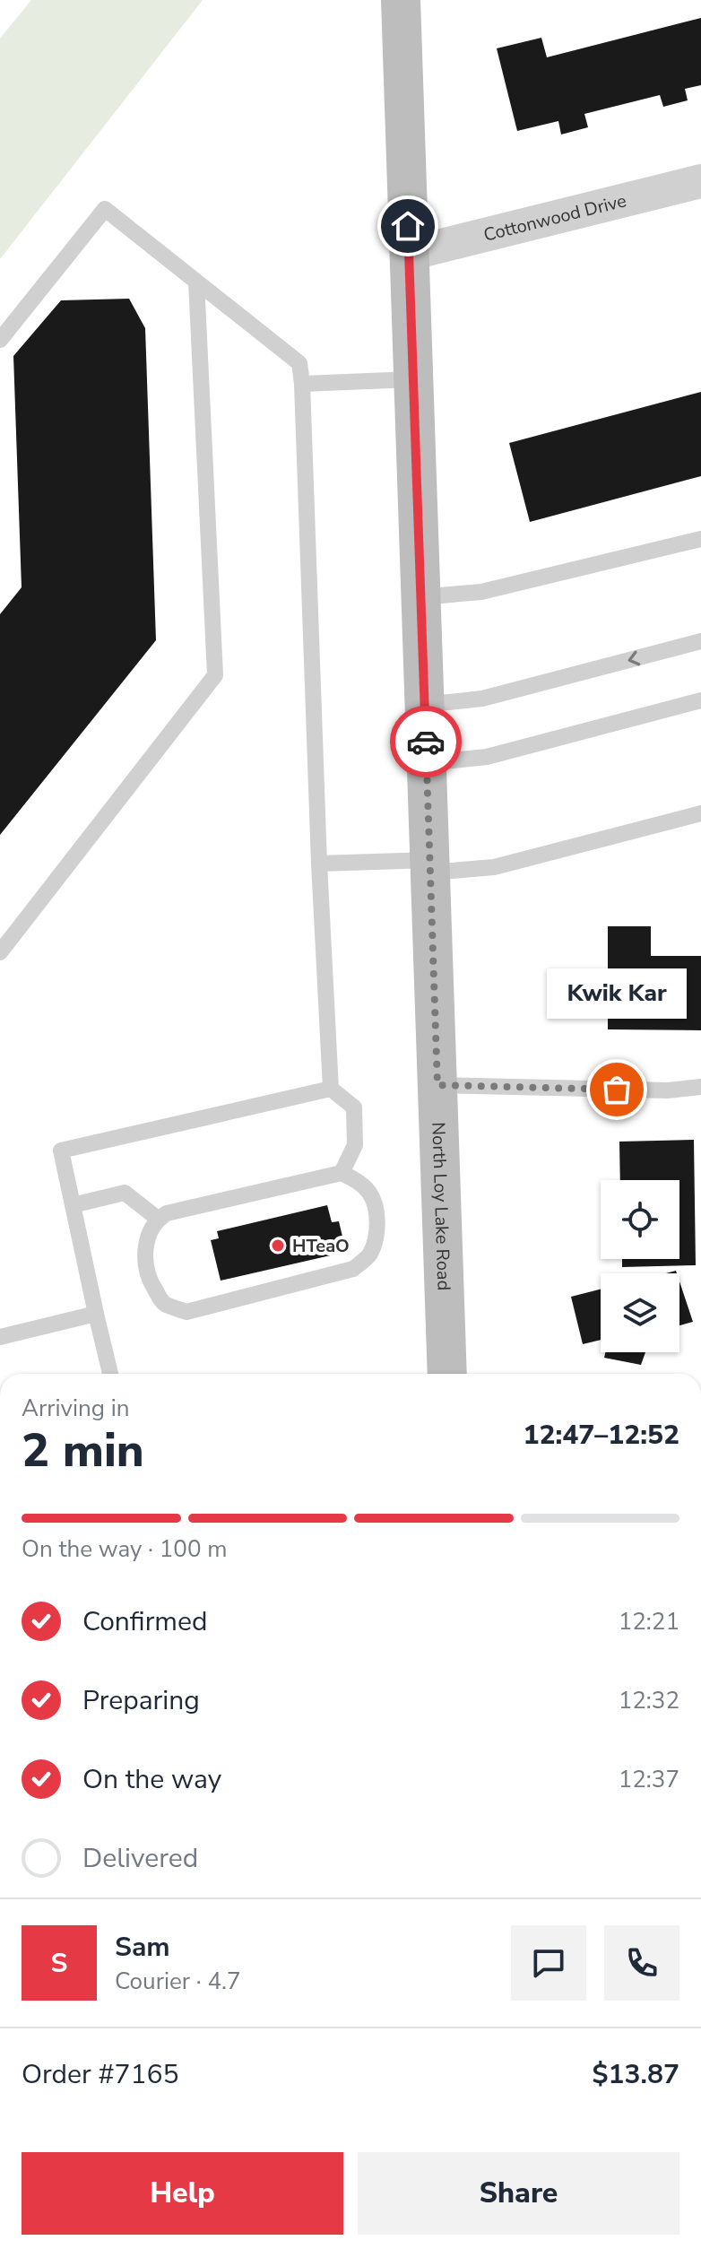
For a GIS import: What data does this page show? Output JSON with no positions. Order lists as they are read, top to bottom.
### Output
{
  "streets": {
    "street": ["Cottonwood Drive", "North Loy Lake Road"]
  },
  "crossings": [
    ["Cottonwood Drive", "North Loy Lake Road"]
  ],
  "places": ["Kwik Kar", "HTeaO"],
  "page": {
    "bubble": "Kwik Kar",
    "heading": ["2 min", "Arriving in", "12:47–12:52"],
    "panel": [
      "Sam",
      "Courier · 4.7",
      "Order #7165",
      "$13.87"
    ],
    "bar": "On the way · 100 m",
    "list": [
      ["Confirmed", "12:21"],
      ["Preparing", "12:32"],
      ["On the way", "12:37"],
      "Delivered"
    ],
    "round": "S",
    "buttons": ["Help", "Share"]
  }
}
